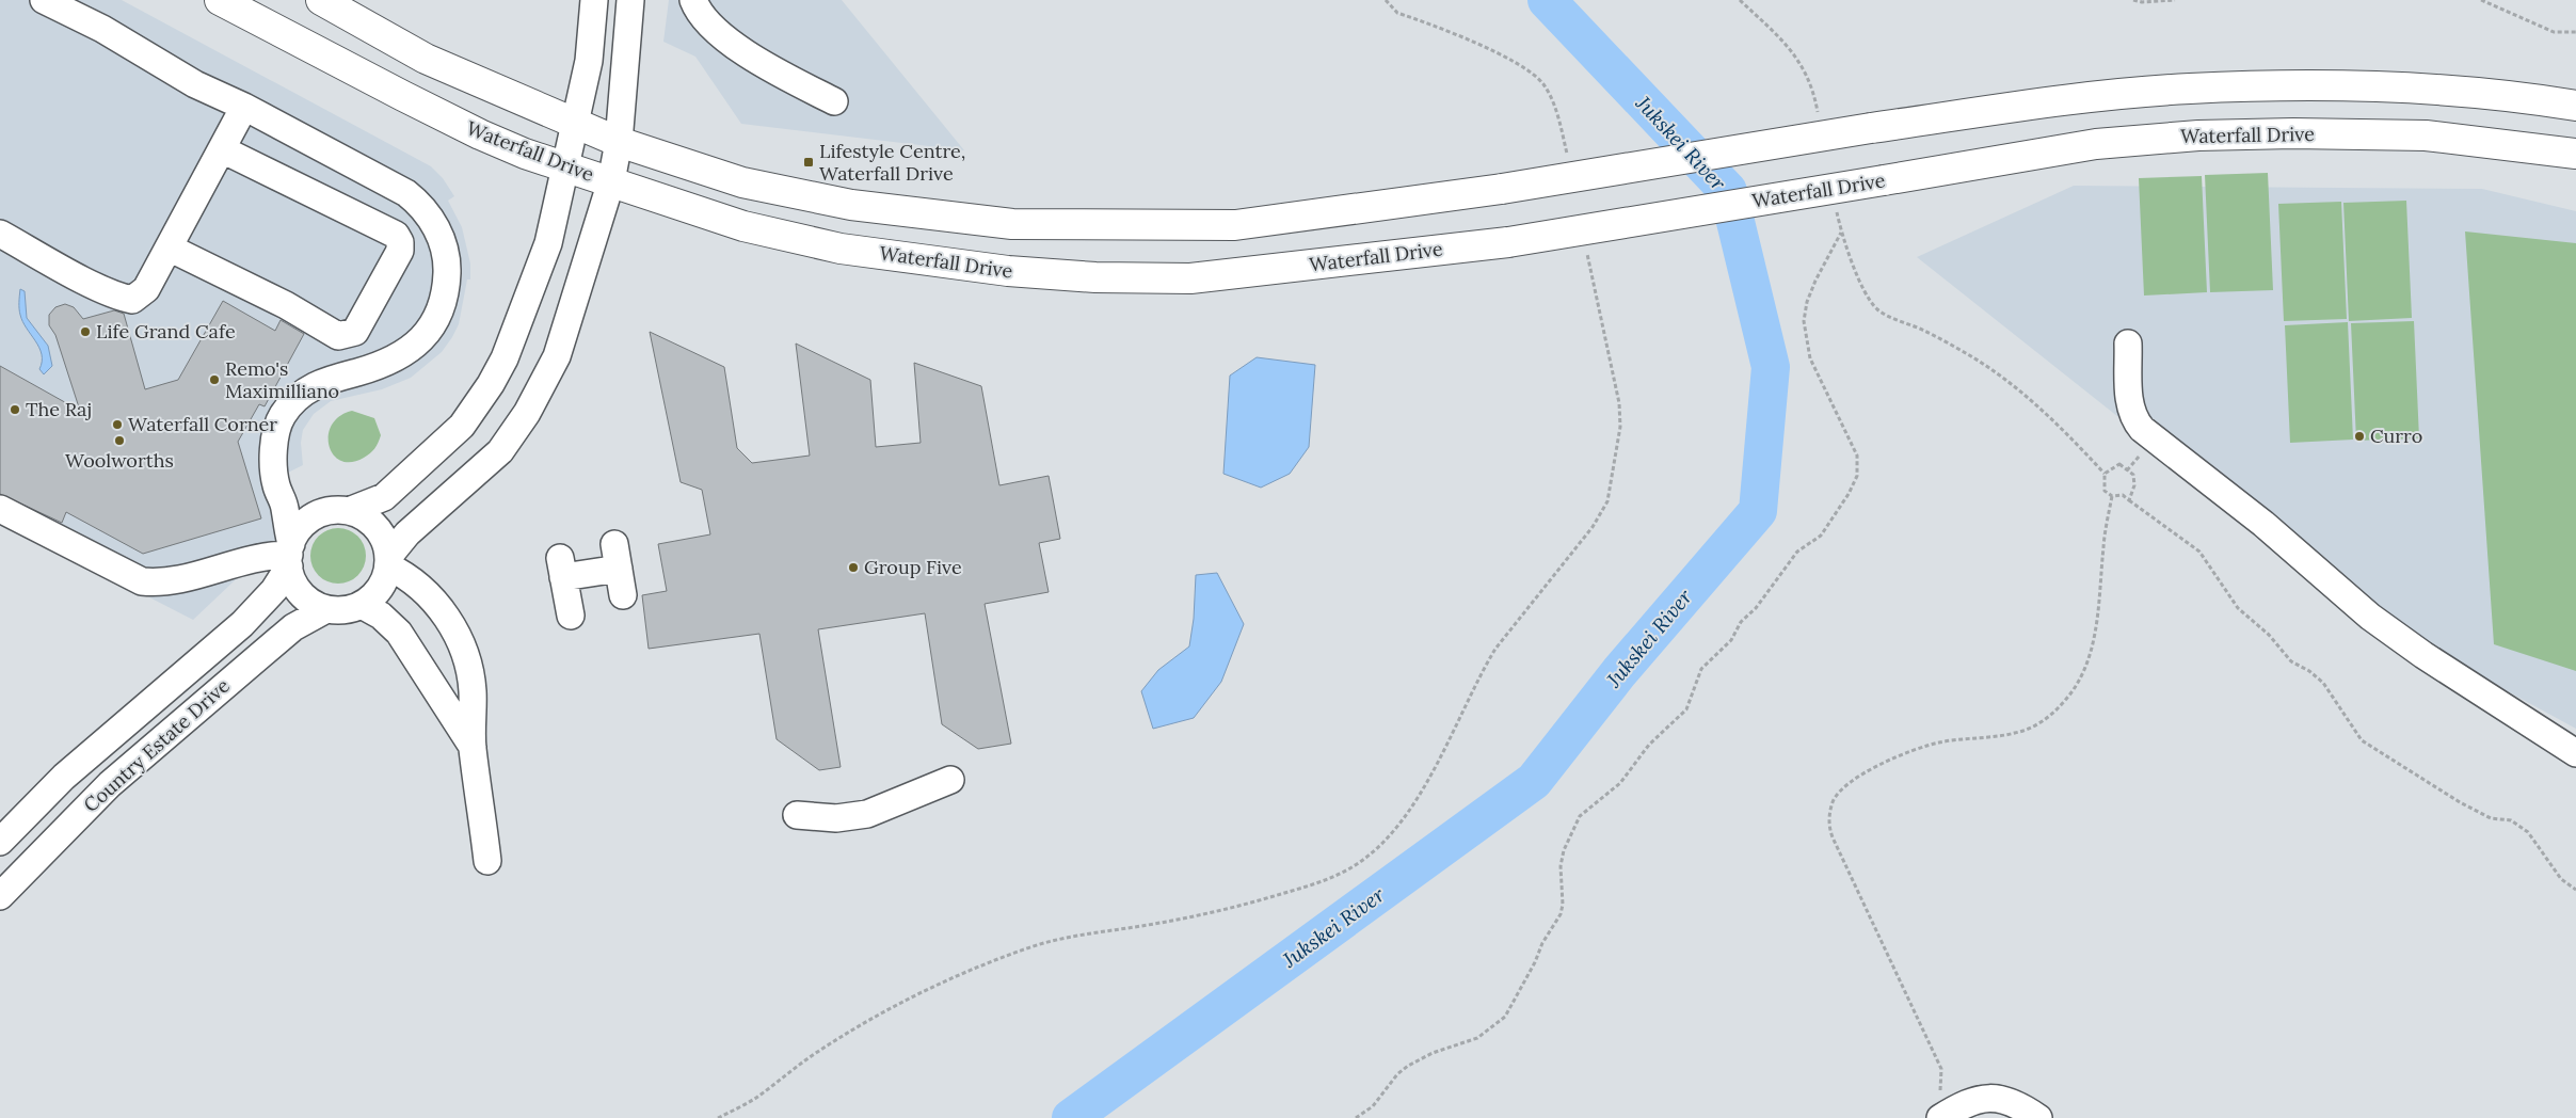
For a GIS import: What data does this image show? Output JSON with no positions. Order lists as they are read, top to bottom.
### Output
{
  "streets": {
    "main road": ["Waterfall Drive"],
    "street": ["Country Estate Drive"]
  },
  "water": ["Jukskei River"],
  "places": {
    "transit": ["Lifestyle Centre, Waterfall Drive"],
    "other": [
      "Life Grand Cafe",
      "Remo's Maximilliano",
      "The Raj",
      "Waterfall Corner",
      "Curro",
      "Woolworths",
      "Group Five"
    ]
  }
}
